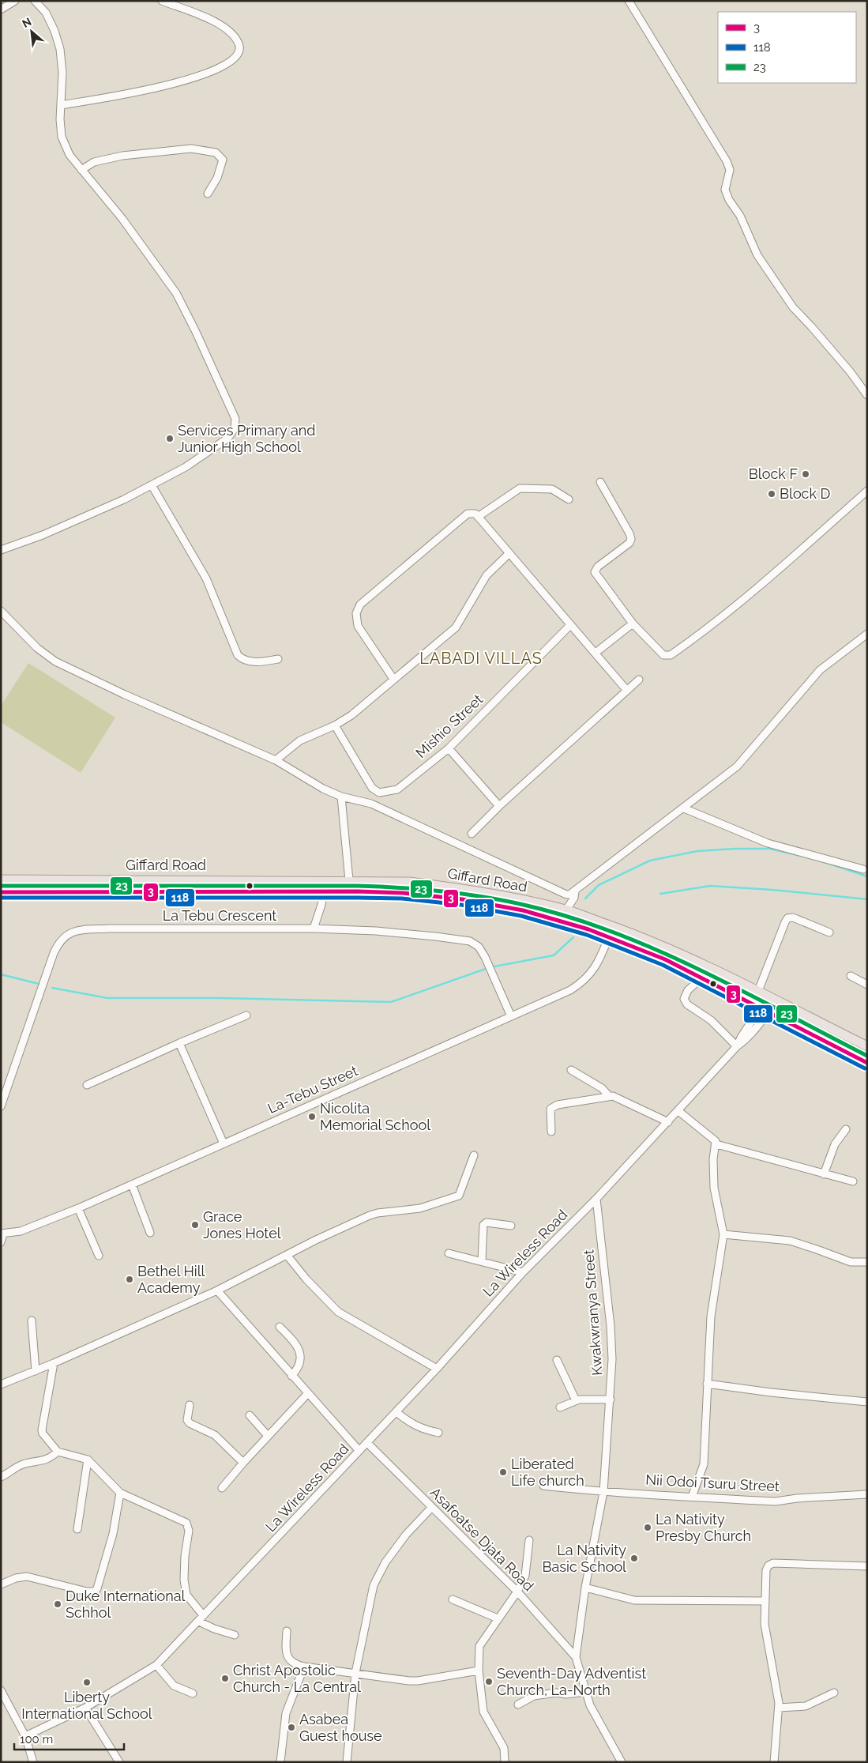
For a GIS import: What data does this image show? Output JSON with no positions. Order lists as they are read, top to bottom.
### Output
{
  "streets": {
    "main road": ["Giffard Road"],
    "street": [
      "Mishio Street",
      "La Tebu Crescent",
      "La-Tebu Street",
      "La Wireless Road",
      "Kwakwranya Street",
      "Nii Odoi Tsuru Street",
      "Asafoatse Djata Road"
    ]
  },
  "crossings": [
    ["Giffard Road", "La-Tebu Street"],
    ["La Tebu Crescent", "La-Tebu Street"],
    ["La Wireless Road", "Kwakwranya Street"],
    ["La Wireless Road", "Asafoatse Djata Road"],
    ["Kwakwranya Street", "Nii Odoi Tsuru Street"],
    ["Kwakwranya Street", "Asafoatse Djata Road"]
  ],
  "districts": ["LABADI VILLAS"],
  "places": [
    "Services Primary and Junior High School",
    "Block F",
    "Block D",
    "Nicolita Memorial School",
    "Grace Jones Hotel",
    "Bethel Hill Academy",
    "Liberated Life church",
    "La Nativity Presby Church",
    "La Nativity Basic School",
    "Duke International Schhol",
    "Christ Apostolic Church - La Central",
    "Seventh-Day Adventist Church, La-North",
    "Liberty International School",
    "Asabea Guest house"
  ],
  "lines": ["transit line 23", "transit line 3", "transit line 118"],
  "legend": ["3", "118", "23"],
  "scale_bar": "100 m",
  "north": "top left"
}
